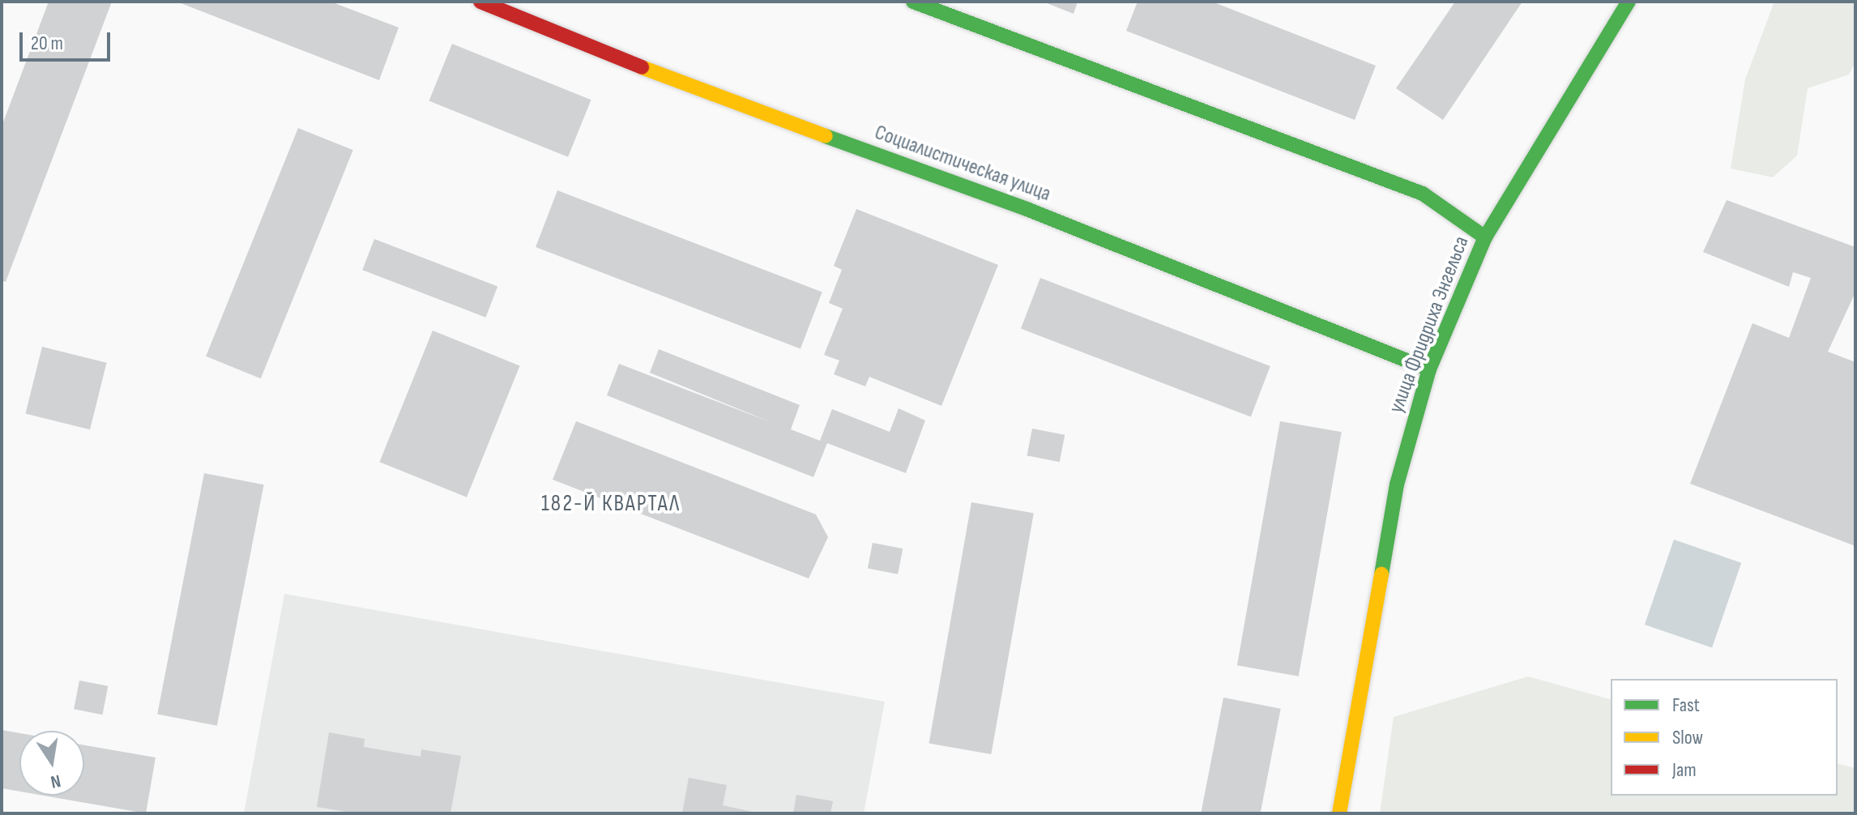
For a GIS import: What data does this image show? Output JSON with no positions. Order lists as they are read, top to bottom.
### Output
{
  "streets": {
    "street": ["Социалистическая улица", "улица Фридриха Энгельса"]
  },
  "crossings": [
    ["Социалистическая улица", "улица Фридриха Энгельса"]
  ],
  "districts": ["182-Й КВАРТАЛ"],
  "legend": ["Fast", "Slow", "Jam"],
  "scale_bar": "20 m",
  "north": "bottom"
}
